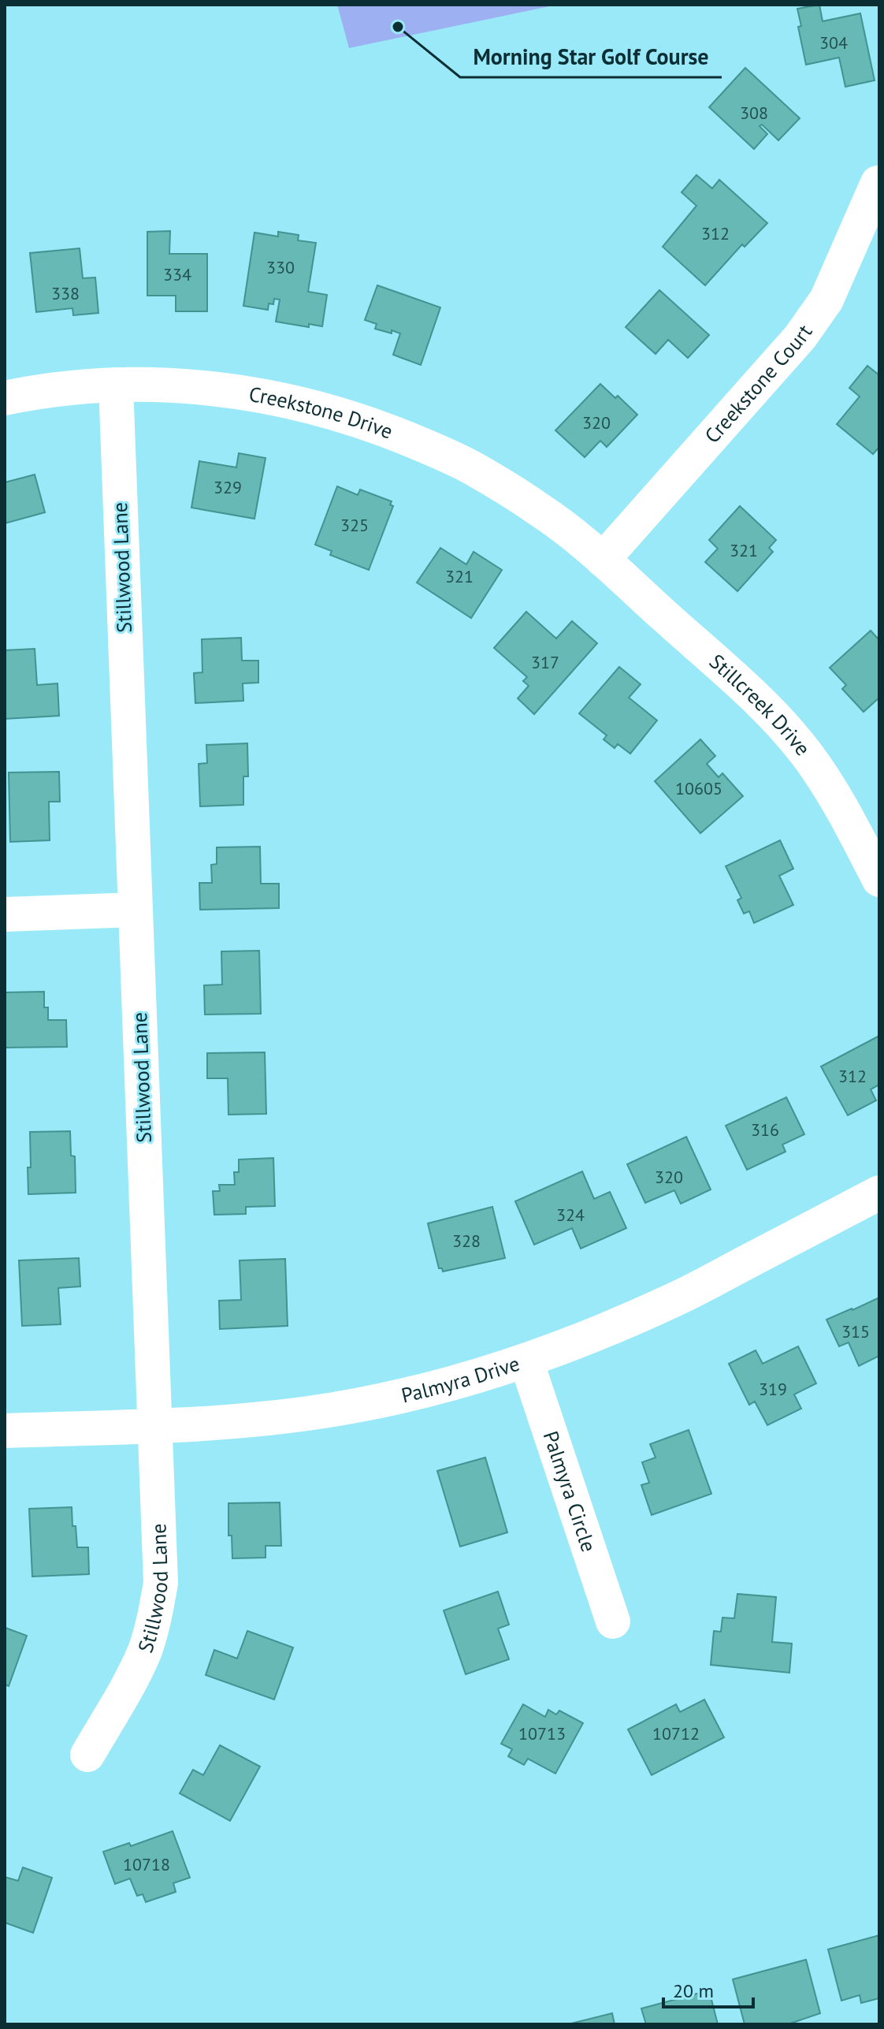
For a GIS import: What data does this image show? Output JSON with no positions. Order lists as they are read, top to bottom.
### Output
{
  "streets": {
    "street": [
      "Creekstone Court",
      "Creekstone Drive",
      "Stillwood Lane",
      "Stillcreek Drive",
      "Palmyra Drive",
      "Palmyra Circle"
    ]
  },
  "crossings": [
    ["Creekstone Court", "Creekstone Drive"],
    ["Creekstone Court", "Stillcreek Drive"],
    ["Creekstone Drive", "Stillwood Lane"],
    ["Creekstone Drive", "Stillcreek Drive"],
    ["Stillwood Lane", "Palmyra Drive"],
    ["Palmyra Drive", "Palmyra Circle"]
  ],
  "places": ["Morning Star Golf Course"],
  "house_numbers": [
    "304",
    "308",
    "312",
    "330",
    "334",
    "338",
    "320",
    "329",
    "325",
    "321",
    "321",
    "317",
    "10605",
    "312",
    "316",
    "320",
    "324",
    "328",
    "315",
    "319",
    "10713",
    "10712",
    "10718"
  ],
  "scale_bar": "20 m"
}
